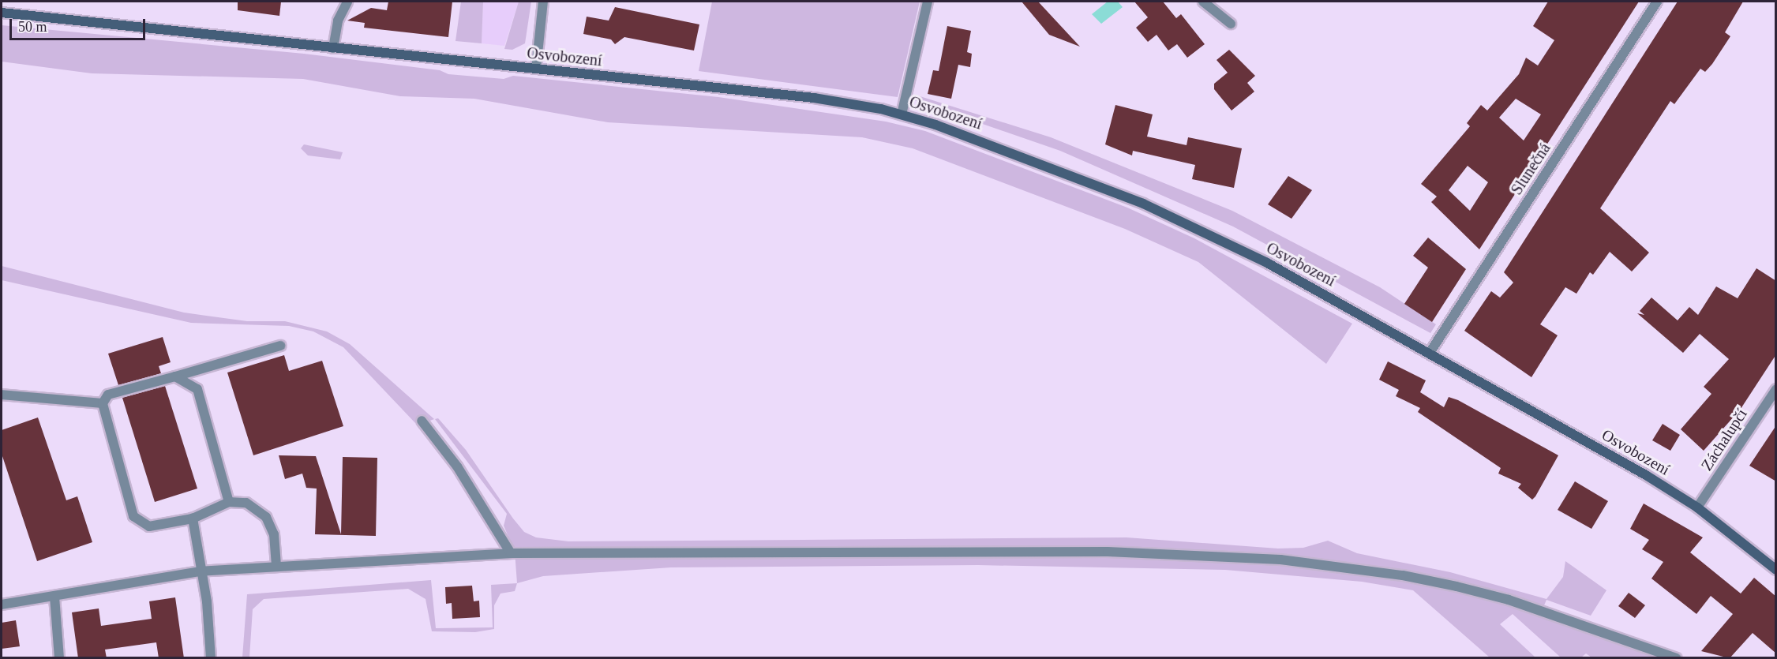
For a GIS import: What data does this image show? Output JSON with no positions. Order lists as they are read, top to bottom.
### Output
{
  "streets": {
    "main road": ["Osvobození"],
    "street": ["Slunečná", "Záchalupčí"]
  },
  "crossings": [
    ["Osvobození", "Slunečná"],
    ["Osvobození", "Záchalupčí"]
  ],
  "scale_bar": "50 m"
}
